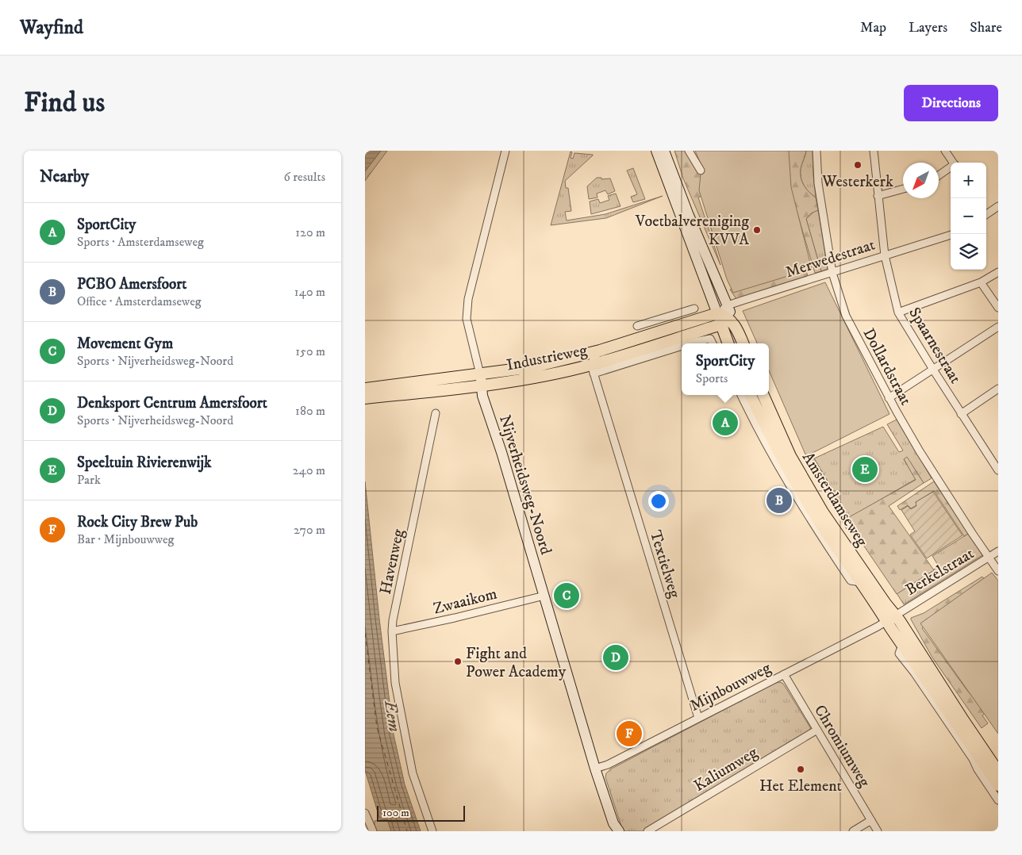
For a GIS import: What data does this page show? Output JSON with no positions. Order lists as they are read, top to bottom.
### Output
{
  "streets": {
    "main road": ["Industrieweg", "Amsterdamseweg"],
    "street": [
      "Merwedestraat",
      "Spaarnestraat",
      "Dollardstraat",
      "Nijverheidsweg-Noord",
      "Havenweg",
      "Textielweg",
      "Berkelstraat",
      "Zwaaikom",
      "Mijnbouwweg",
      "Chromiumweg",
      "Kaliumweg"
    ]
  },
  "crossings": [
    ["Merwedestraat", "Spaarnestraat"],
    ["Merwedestraat", "Industrieweg"],
    ["Merwedestraat", "Dollardstraat"],
    ["Industrieweg", "Nijverheidsweg-Noord"],
    ["Industrieweg", "Textielweg"],
    ["Dollardstraat", "Berkelstraat"],
    ["Nijverheidsweg-Noord", "Zwaaikom"],
    ["Nijverheidsweg-Noord", "Mijnbouwweg"],
    ["Amsterdamseweg", "Berkelstraat"],
    ["Amsterdamseweg", "Mijnbouwweg"],
    ["Havenweg", "Zwaaikom"],
    ["Textielweg", "Mijnbouwweg"],
    ["Berkelstraat", "Mijnbouwweg"],
    ["Mijnbouwweg", "Chromiumweg"],
    ["Chromiumweg", "Kaliumweg"]
  ],
  "water": ["Eem"],
  "places": [
    "Westerkerk",
    "Voetbalvereniging KVVA",
    "Fight and Power Academy",
    "Het Element"
  ],
  "scale_bar": "100 m",
  "north": "bottom left",
  "page": {
    "header": "Wayfind",
    "nav": ["Map", "Layers", "Share"],
    "buttons": "Directions",
    "title": "Find us",
    "heading": ["Nearby", "6 results"],
    "map_buttons": ["+", "−"],
    "list": [
      {
        "mark": "A",
        "name": "SportCity",
        "note": "Sports · Amsterdamseweg",
        "value": "120 m"
      },
      {
        "mark": "B",
        "name": "PCBO Amersfoort",
        "note": "Office · Amsterdamseweg",
        "value": "140 m"
      },
      {
        "mark": "C",
        "name": "Movement Gym",
        "note": "Sports · Nijverheidsweg-Noord",
        "value": "150 m"
      },
      {
        "mark": "D",
        "name": "Denksport Centrum Amersfoort",
        "note": "Sports · Nijverheidsweg-Noord",
        "value": "180 m"
      },
      {
        "mark": "E",
        "name": "Speeltuin Rivierenwijk",
        "note": "Park",
        "value": "240 m"
      },
      {
        "mark": "F",
        "name": "Rock City Brew Pub",
        "note": "Bar · Mijnbouwweg",
        "value": "270 m"
      }
    ],
    "popup": ["SportCity", "Sports"],
    "pins": [
      "A",
      "E",
      "B",
      "C",
      "D",
      "F"
    ],
    "scale": "100 m"
  }
}
